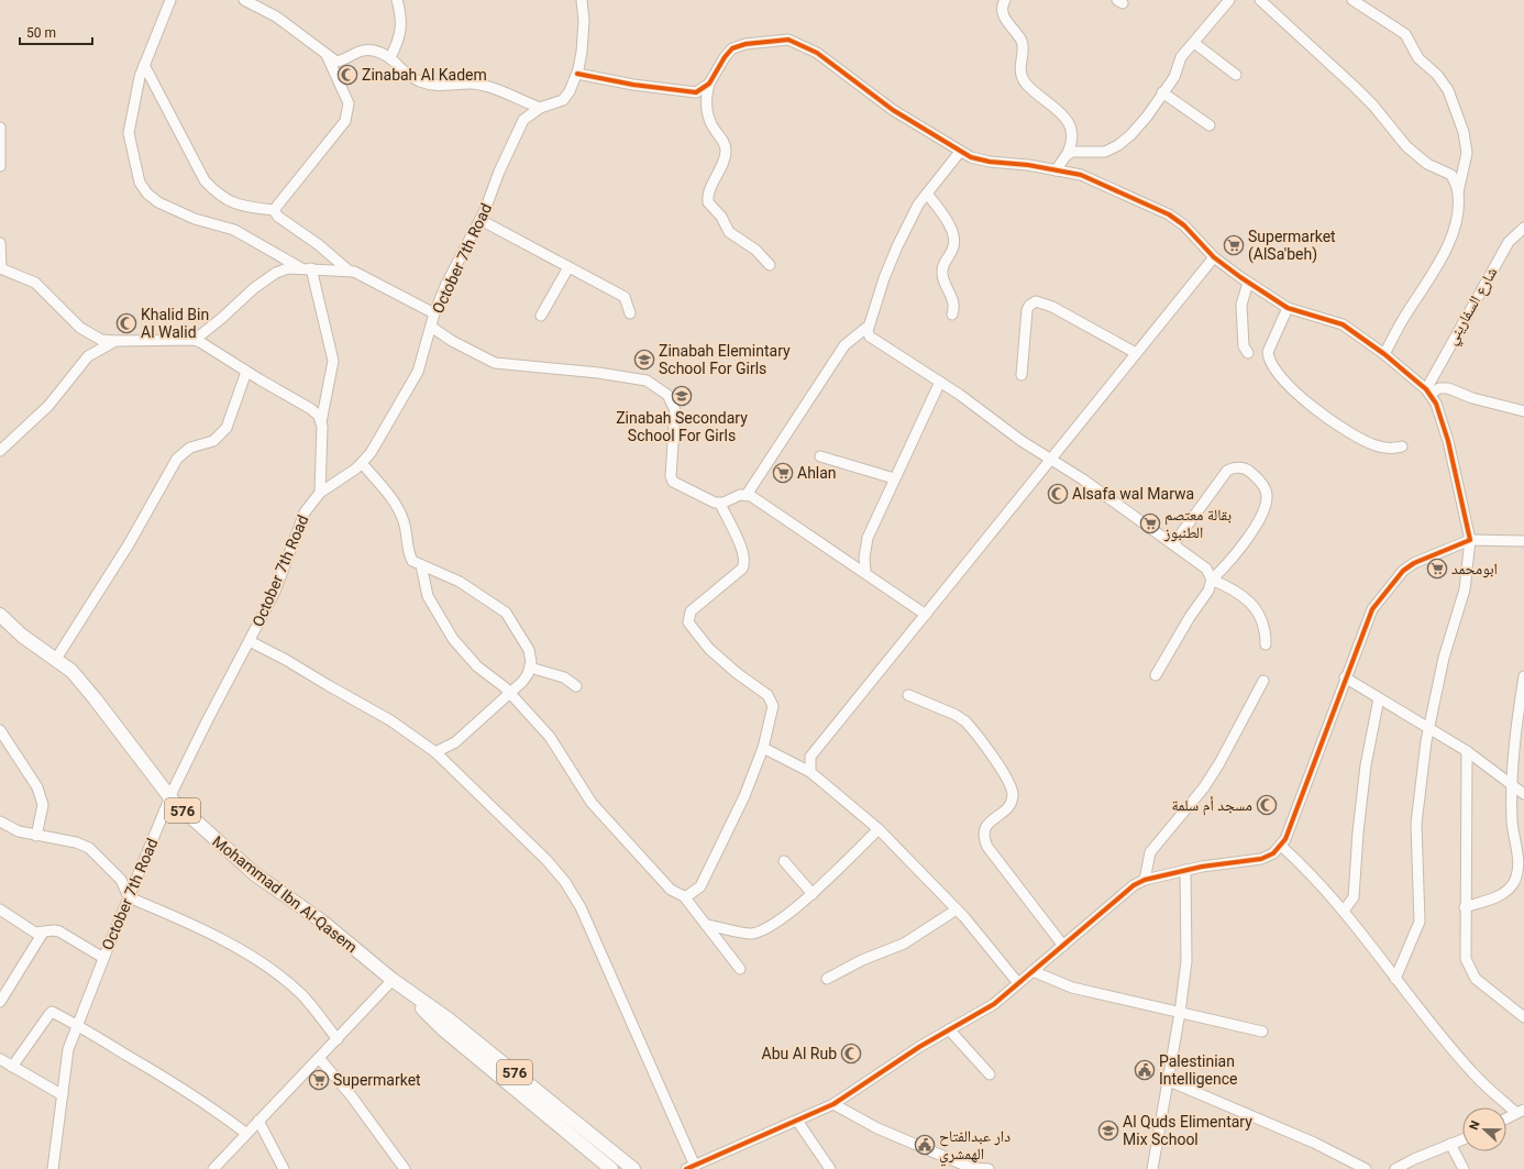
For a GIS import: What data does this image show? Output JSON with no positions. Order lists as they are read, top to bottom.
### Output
{
  "streets": {
    "main road": ["576", "Mohammad Ibn Al-Qasem"],
    "street": ["October 7th Road", "شارع السفاريني"]
  },
  "crossings": [
    ["October 7th Road", "Mohammad Ibn Al-Qasem"]
  ],
  "places": {
    "mosque": [
      "Zinabah Al Kadem",
      "Khalid Bin Al Walid",
      "Alsafa wal Marwa",
      "مسجد أم سلمة",
      "Abu Al Rub"
    ],
    "supermarket": [
      "Supermarket (AlSa'beh)",
      "Ahlan",
      "بقالة معتصم الطنبوز",
      "ابومحمد",
      "Supermarket"
    ],
    "school or university": ["Zinabah Elemintary School For Girls", "Zinabah Secondary School For Girls", "Al Quds Elimentary Mix School"],
    "public building": ["Palestinian Intelligence", "دار عبدالفتاح الهمشري"]
  },
  "scale_bar": "50 m",
  "north": "left"
}
